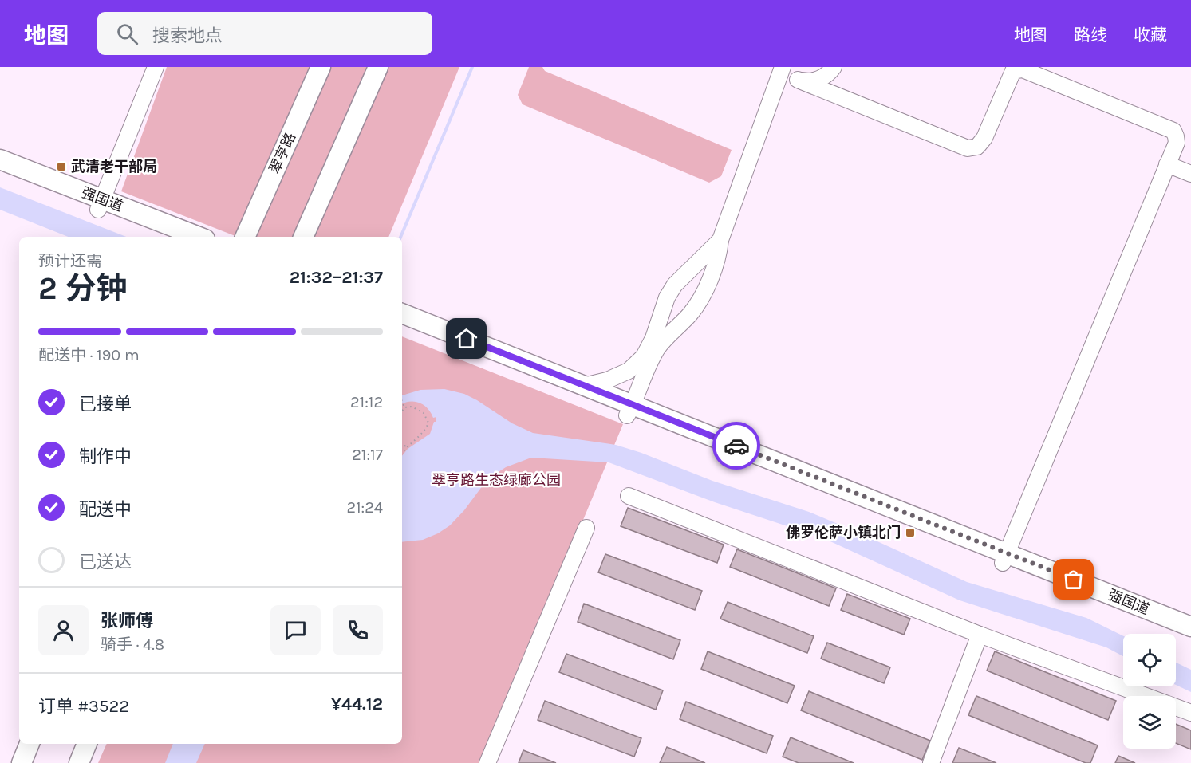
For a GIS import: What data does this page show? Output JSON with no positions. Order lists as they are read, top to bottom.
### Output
{
  "streets": {
    "main road": ["翠亨路", "强国道"]
  },
  "parks": ["翠亨路生态绿廊公园"],
  "places": {
    "transit": ["武清老干部局", "佛罗伦萨小镇北门"]
  },
  "page": {
    "header": "地图",
    "search": "搜索地点",
    "nav": ["地图", "路线", "收藏"],
    "heading": ["2 分钟", "预计还需", "21:32–21:37"],
    "panel": [
      "张师傅",
      "骑手 · 4.8",
      "订单 #3522",
      "¥44.12"
    ],
    "bar": "配送中 · 190 m",
    "list": [
      ["已接单", "21:12"],
      ["制作中", "21:17"],
      ["配送中", "21:24"],
      "已送达"
    ]
  }
}
